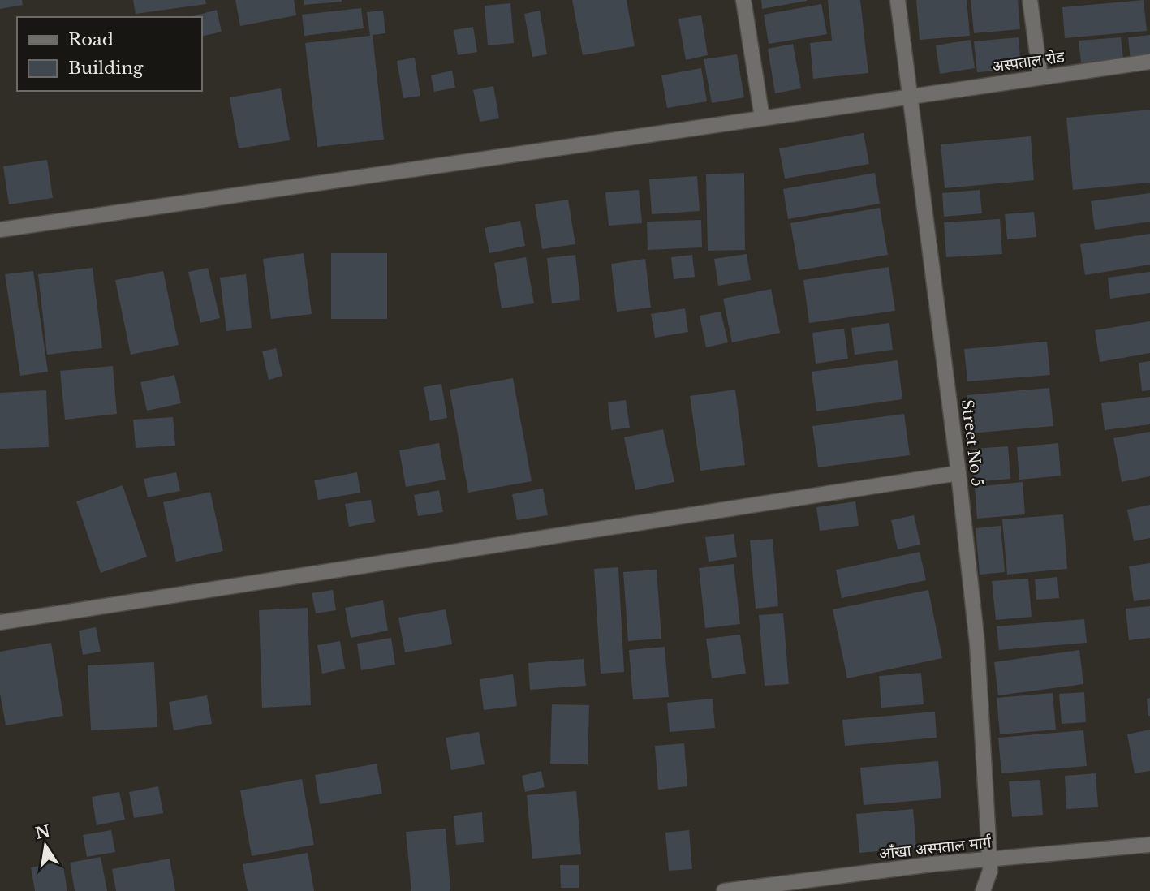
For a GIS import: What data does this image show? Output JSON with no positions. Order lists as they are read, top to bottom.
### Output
{
  "streets": {
    "street": ["अस्पताल रोड", "Street No 5", "आँखा अस्पताल मार्ग"]
  },
  "crossings": [
    ["अस्पताल रोड", "Street No 5"],
    ["Street No 5", "आँखा अस्पताल मार्ग"]
  ],
  "legend": ["Road", "Building"],
  "north": "top"
}
